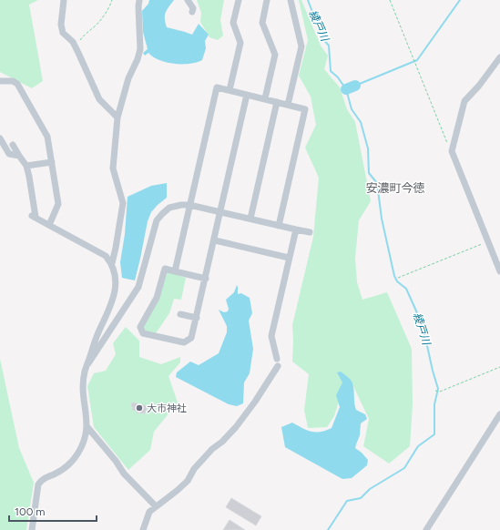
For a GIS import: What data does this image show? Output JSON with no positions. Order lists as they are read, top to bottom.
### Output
{
  "districts": ["安濃町今徳"],
  "water": ["綾戸川"],
  "places": ["大市神社"],
  "scale_bar": "100 m"
}
